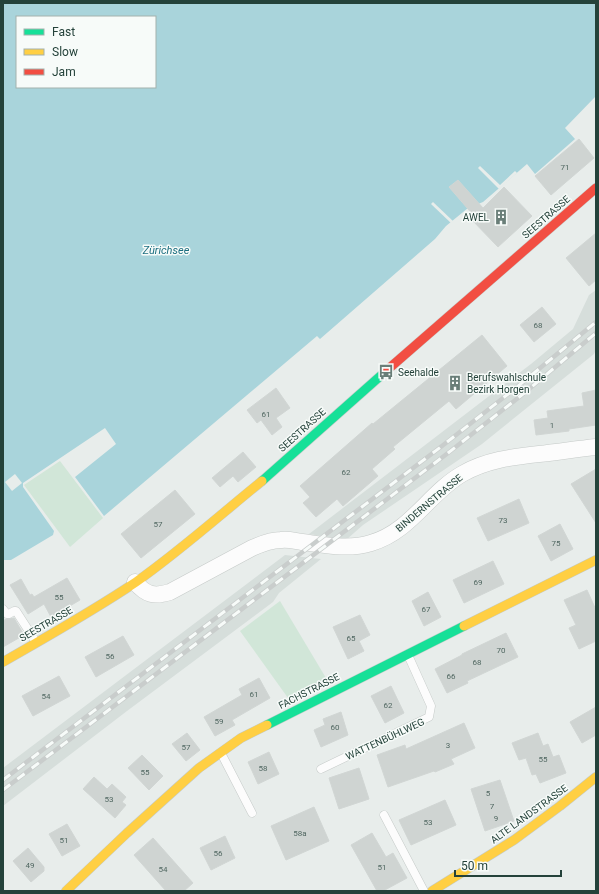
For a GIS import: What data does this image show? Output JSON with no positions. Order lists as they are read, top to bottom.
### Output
{
  "streets": {
    "main road": ["SEESTRASSE", "FACHSTRASSE", "ALTE LANDSTRASSE"],
    "street": ["BINDERNSTRASSE"],
    "lane": ["WATTENBÜHLWEG"]
  },
  "crossings": [
    ["SEESTRASSE", "BINDERNSTRASSE"],
    ["FACHSTRASSE", "WATTENBÜHLWEG"]
  ],
  "water": ["Zürichsee"],
  "places": {
    "building": ["AWEL", "Berufswahlschule Bezirk Horgen"],
    "bus stop": ["Seehalde"]
  },
  "house_numbers": [
    "71",
    "68",
    "61",
    "1",
    "62",
    "73",
    "57",
    "75",
    "69",
    "55",
    "67",
    "65",
    "70",
    "56",
    "68",
    "66",
    "61",
    "54",
    "62",
    "59",
    "60",
    "3",
    "57",
    "55",
    "58",
    "55",
    "5",
    "53",
    "7",
    "9",
    "53",
    "58a",
    "51",
    "56",
    "49",
    "51",
    "54"
  ],
  "legend": ["Fast", "Slow", "Jam"],
  "scale_bar": "50 m"
}
